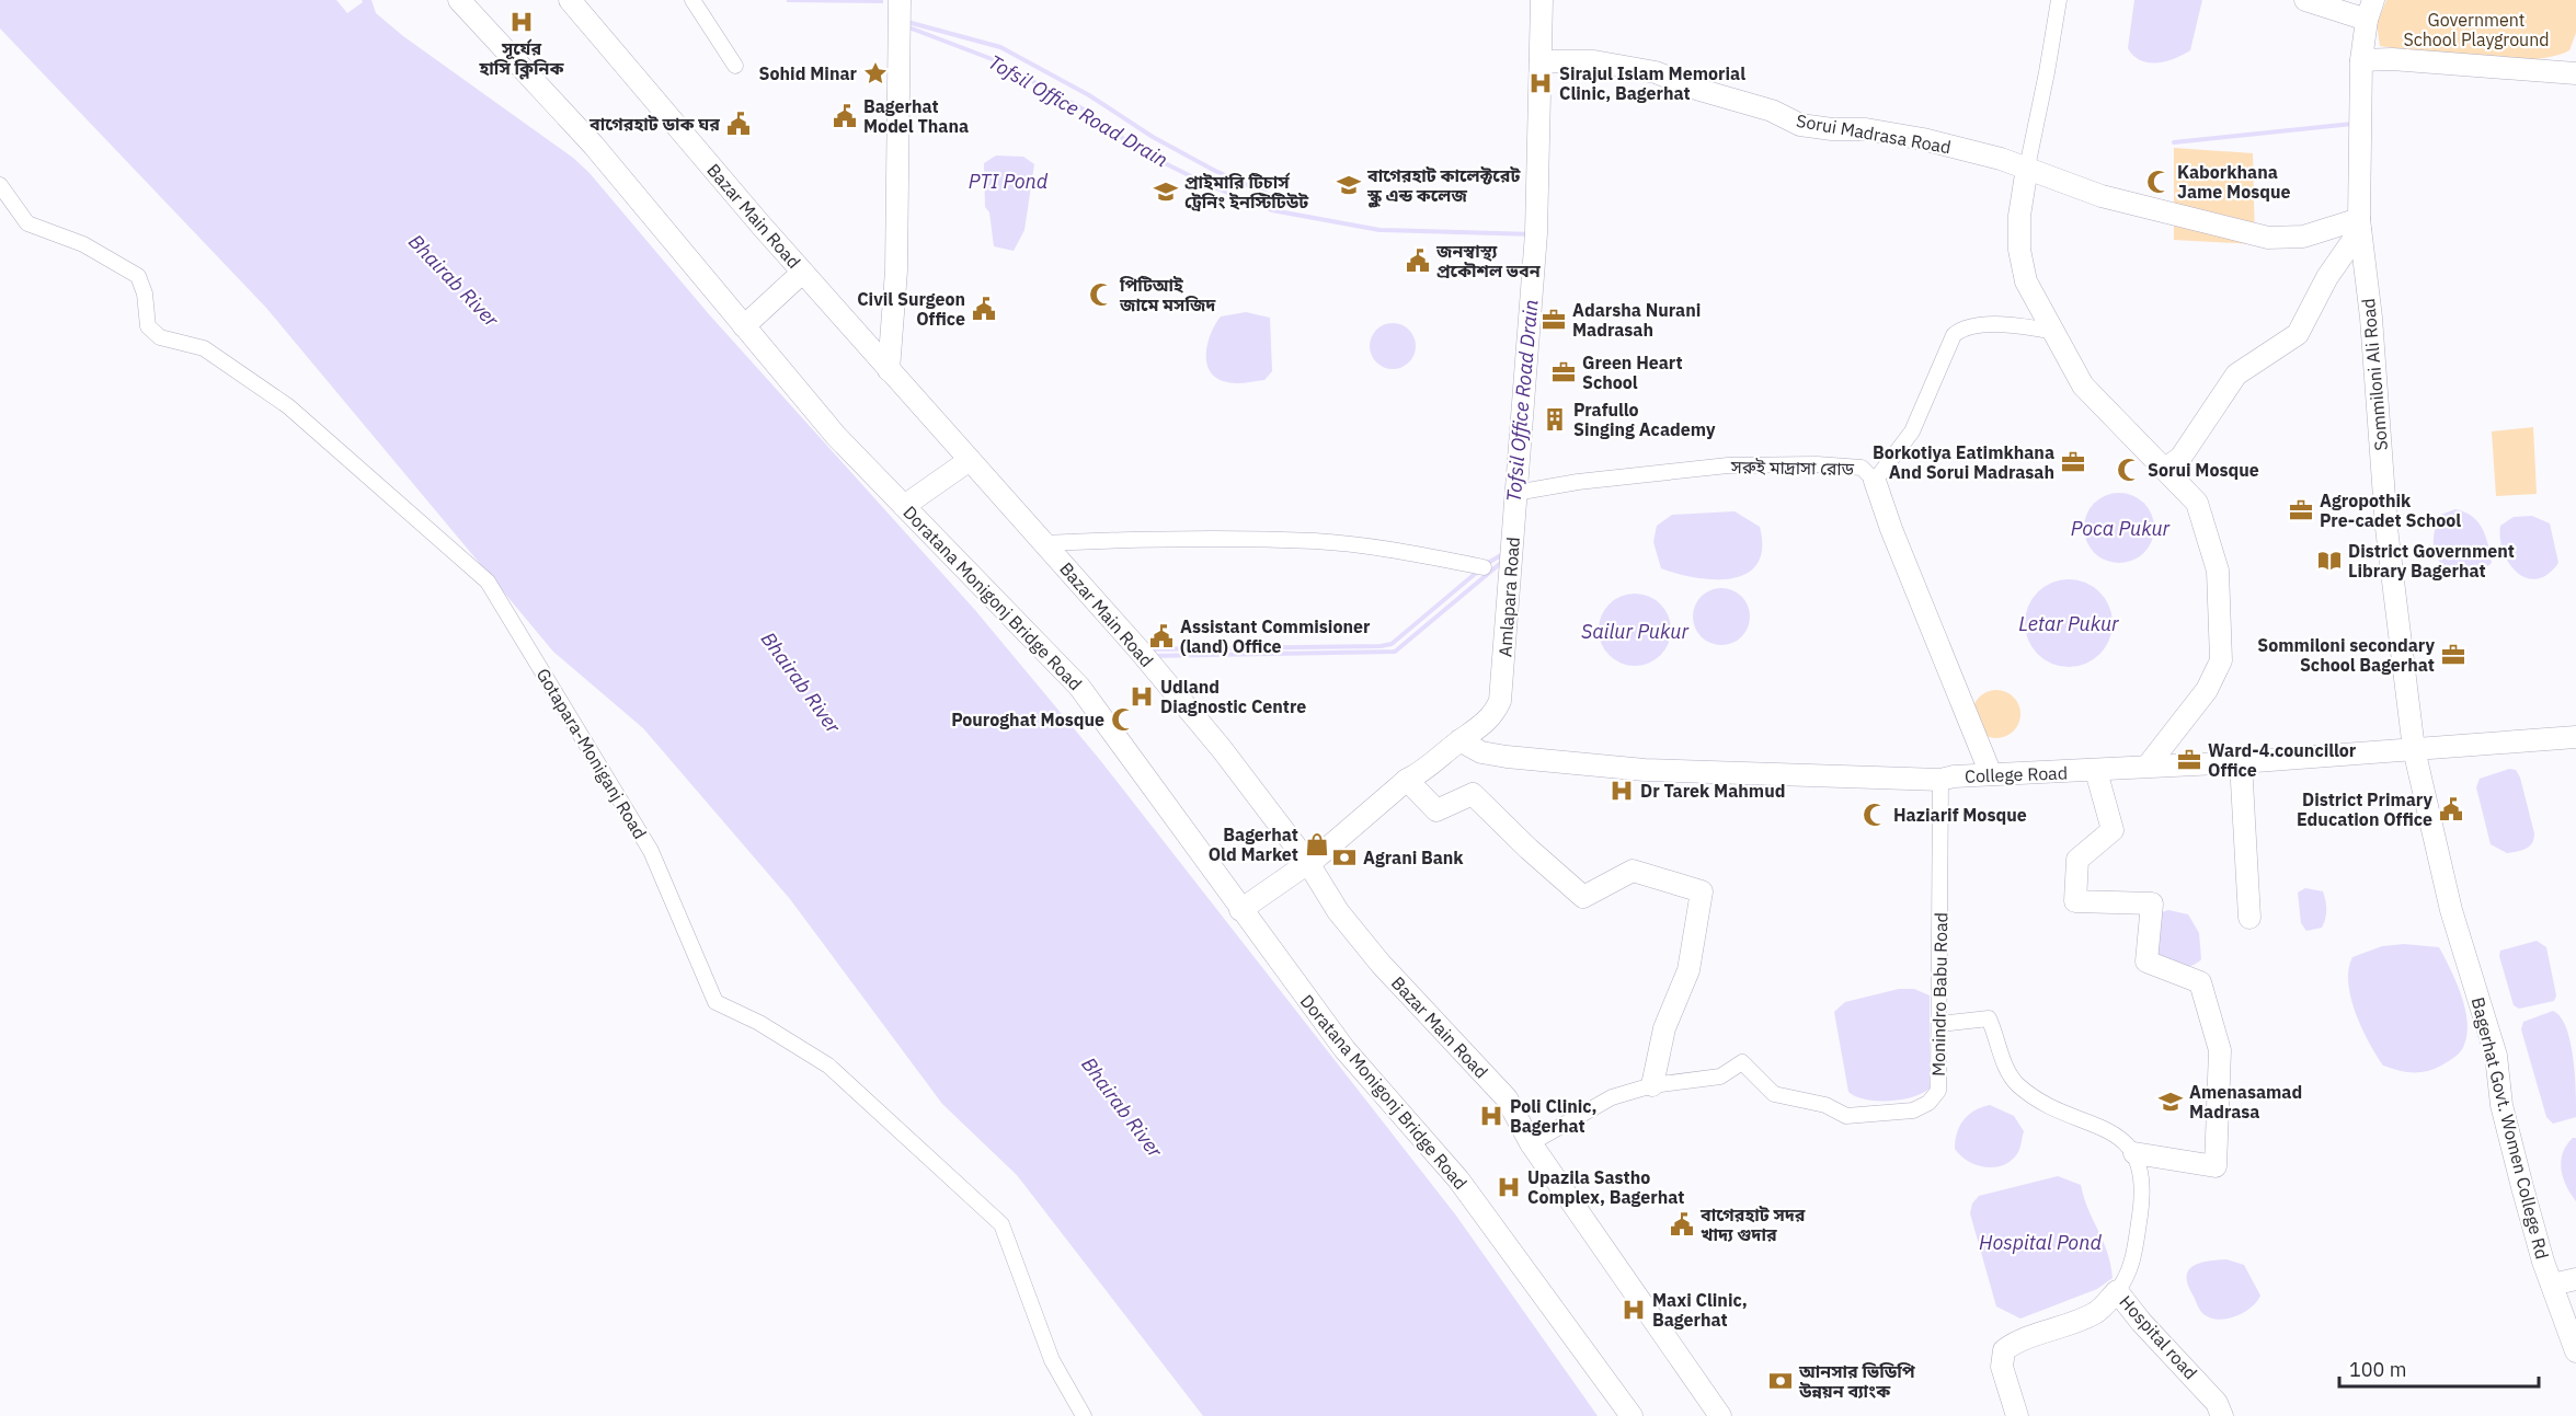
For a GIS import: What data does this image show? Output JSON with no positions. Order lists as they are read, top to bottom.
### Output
{
  "streets": {
    "street": [
      "Sorui Madrasa Road",
      "Bazar Main Road",
      "Sommiloni Ali Road",
      "সরুই মাদ্রাসা রোড",
      "Amlapara Road",
      "Doratana Monigonj Bridge Road",
      "Gotapara-Moniganj Road",
      "College Road",
      "Monindro Babu Road",
      "Bagerhat Govt. Women College Rd",
      "Hospital road"
    ]
  },
  "crossings": [
    ["Sorui Madrasa Road", "Sommiloni Ali Road"],
    ["Sorui Madrasa Road", "Amlapara Road"],
    ["Bazar Main Road", "Amlapara Road"],
    ["Bazar Main Road", "Monindro Babu Road"],
    ["Sommiloni Ali Road", "College Road"],
    ["Sommiloni Ali Road", "Bagerhat Govt. Women College Rd"],
    ["সরুই মাদ্রাসা রোড", "Amlapara Road"],
    ["Amlapara Road", "Doratana Monigonj Bridge Road"],
    ["Amlapara Road", "College Road"],
    ["College Road", "Monindro Babu Road"],
    ["College Road", "Bagerhat Govt. Women College Rd"]
  ],
  "water": [
    "Tofsil Office Road Drain",
    "PTI Pond",
    "Bhairab River",
    "Poca Pukur",
    "Letar Pukur",
    "Sailur Pukur",
    "Hospital Pond"
  ],
  "parks": ["Government School Playground"],
  "places": {
    "hospital": [
      "সূর্যের হাসি ক্লিনিক",
      "Sirajul Islam Memorial Clinic, Bagerhat",
      "Udland Diagnostic Centre",
      "Dr Tarek Mahmud",
      "Poli Clinic, Bagerhat",
      "Upazila Sastho Complex, Bagerhat",
      "Maxi Clinic, Bagerhat"
    ],
    "place": ["Sohid Minar"],
    "public building": [
      "Bagerhat Model Thana",
      "বাগেরহাট ডাক ঘর",
      "জনস্বাস্থ্য প্রকৌশল ভবন",
      "Civil Surgeon Office",
      "Assistant Commisioner (land) Office",
      "District Primary Education Office",
      "বাগেরহাট সদর খাদ্য গুদার"
    ],
    "mosque": [
      "Kaborkhana Jame Mosque",
      "পিটিআই জামে মসজিদ",
      "Sorui Mosque",
      "Pouroghat Mosque",
      "Haziarif Mosque"
    ],
    "school or university": ["বাগেরহাট কালেক্টরেট স্কুল এন্ড কলেজ", "প্রাইমারি টিচার্স ট্রেনিং ইনস্টিটিউট", "Amenasamad Madrasa"],
    "office": [
      "Adarsha Nurani Madrasah",
      "Green Heart School",
      "Borkotiya Eatimkhana And Sorui Madrasah",
      "Agropothik Pre-cadet School",
      "Sommiloni secondary School Bagerhat",
      "Ward-4.councillor Office"
    ],
    "building": ["Prafullo Singing Academy"],
    "library": ["District Government Library Bagerhat"],
    "shop": ["Bagerhat Old Market"],
    "bank": ["Agrani Bank", "আনসার ভিডিপি উন্নয়ন ব্যাংক"]
  },
  "scale_bar": "100 m"
}
